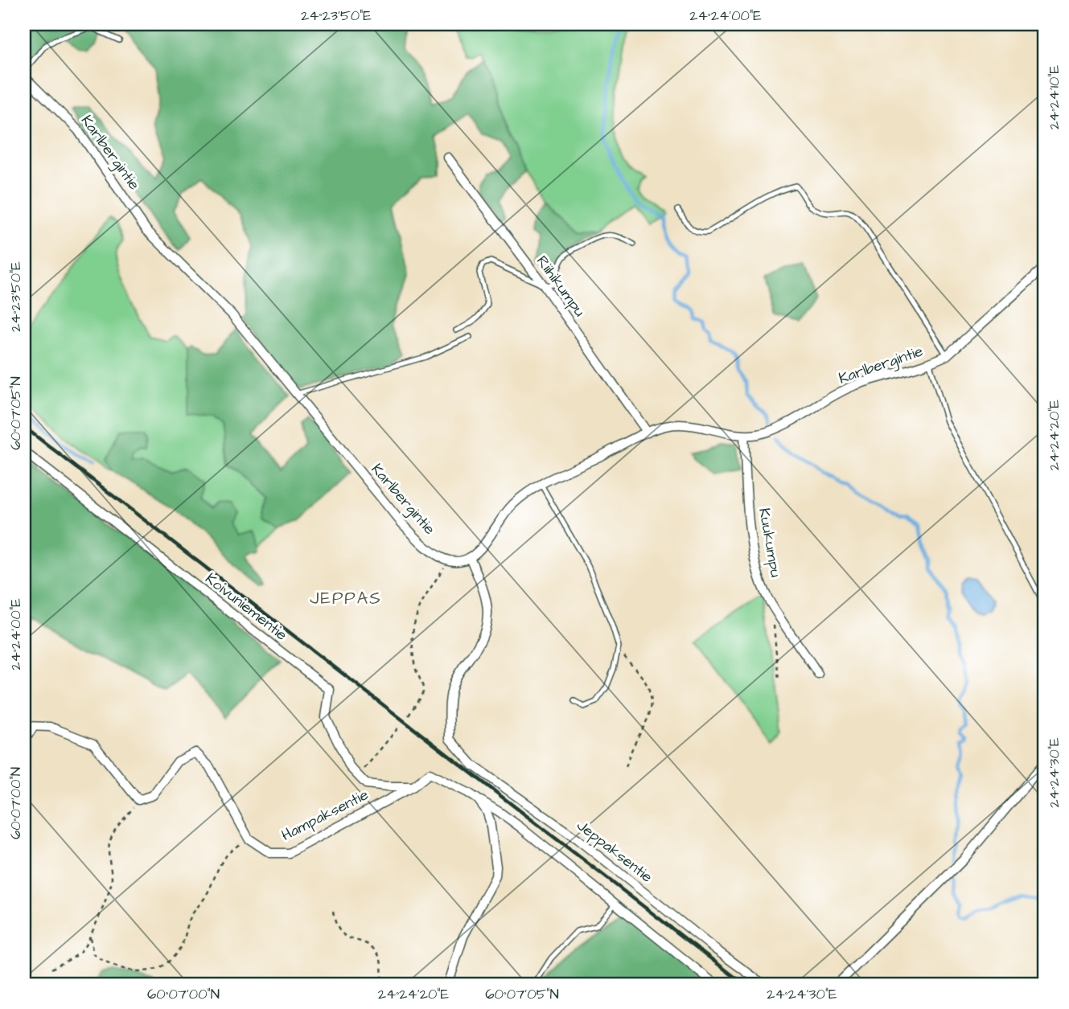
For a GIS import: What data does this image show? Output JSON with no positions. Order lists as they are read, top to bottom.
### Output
{
  "streets": {
    "street": [
      "Karlbergintie",
      "Riihikumpu",
      "Kuukumpu",
      "Koivuniementie",
      "Hampaksentie",
      "Jeppaksentie"
    ]
  },
  "crossings": [
    ["Karlbergintie", "Riihikumpu"],
    ["Karlbergintie", "Kuukumpu"],
    ["Karlbergintie", "Jeppaksentie"]
  ],
  "districts": ["JEPPAS"],
  "coordinates": [
    "24°23'50\"E",
    "24°24'00\"E",
    "24°24'10\"E",
    "60°07'05\"N",
    "24°24'20\"E",
    "24°24'30\"E",
    "60°07'00\"N"
  ]
}
